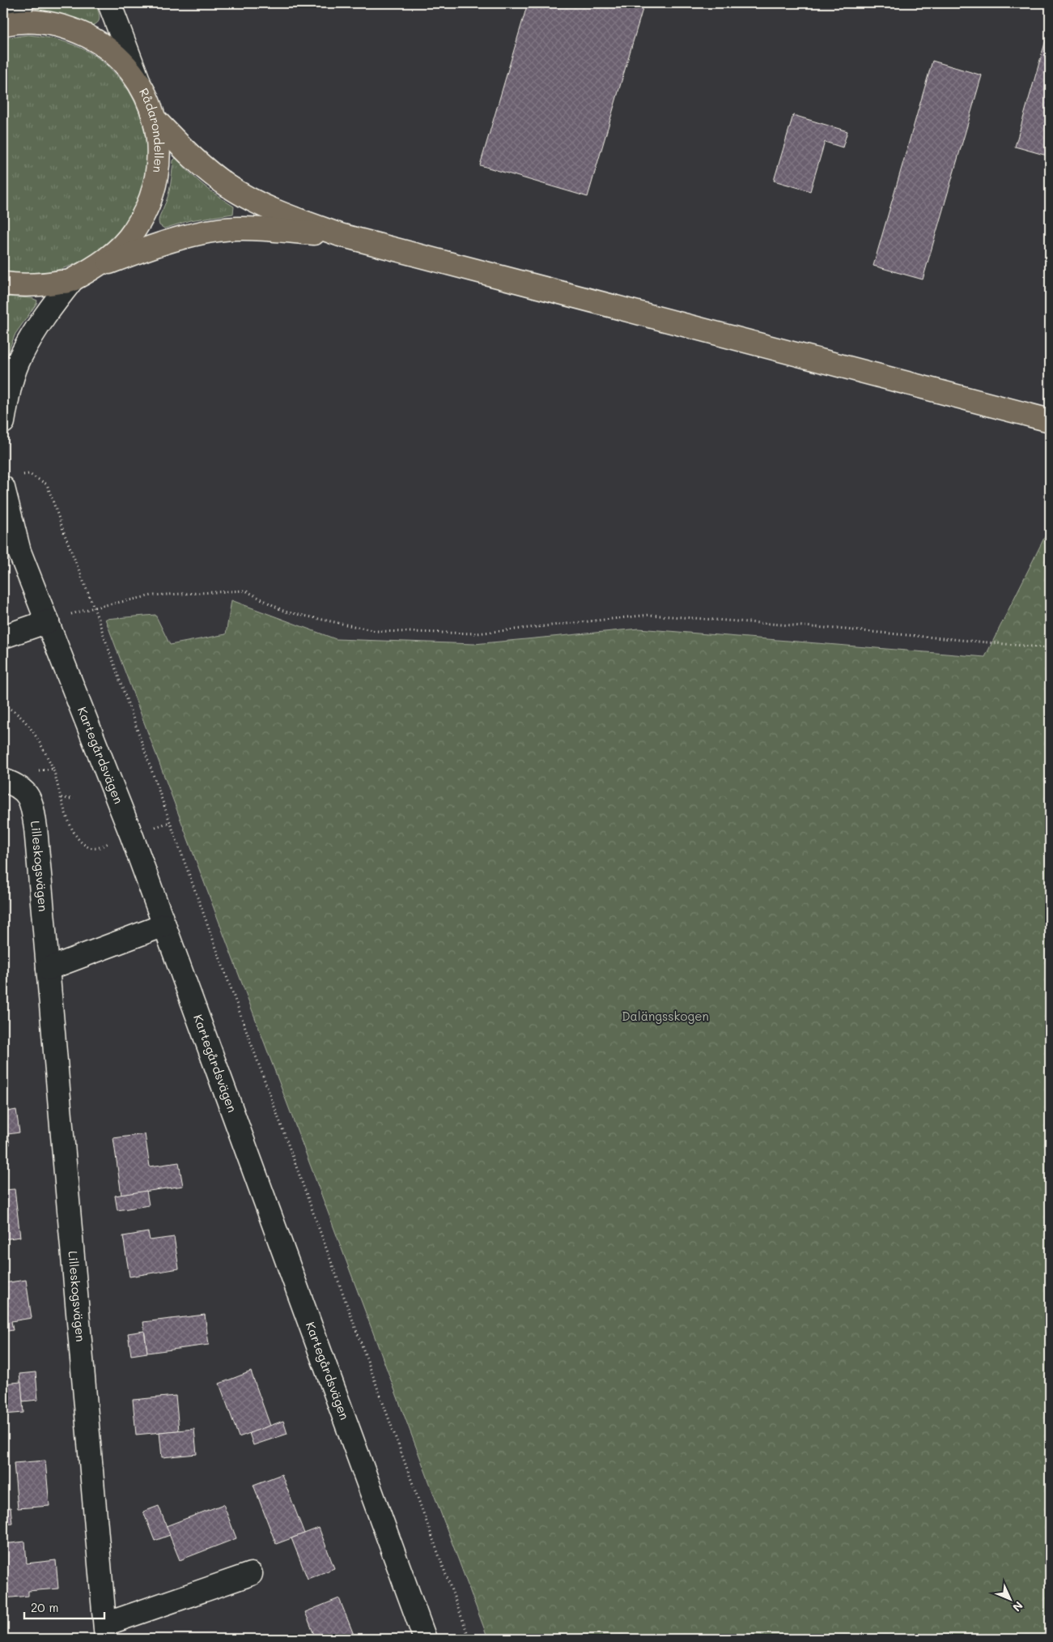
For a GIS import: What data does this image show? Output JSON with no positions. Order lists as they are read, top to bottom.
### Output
{
  "streets": {
    "main road": ["Rådarondellen"],
    "street": ["Kartegårdsvägen", "Lilleskogsvägen"]
  },
  "parks": ["Dalängsskogen"],
  "scale_bar": "20 m",
  "north": "bottom right"
}
